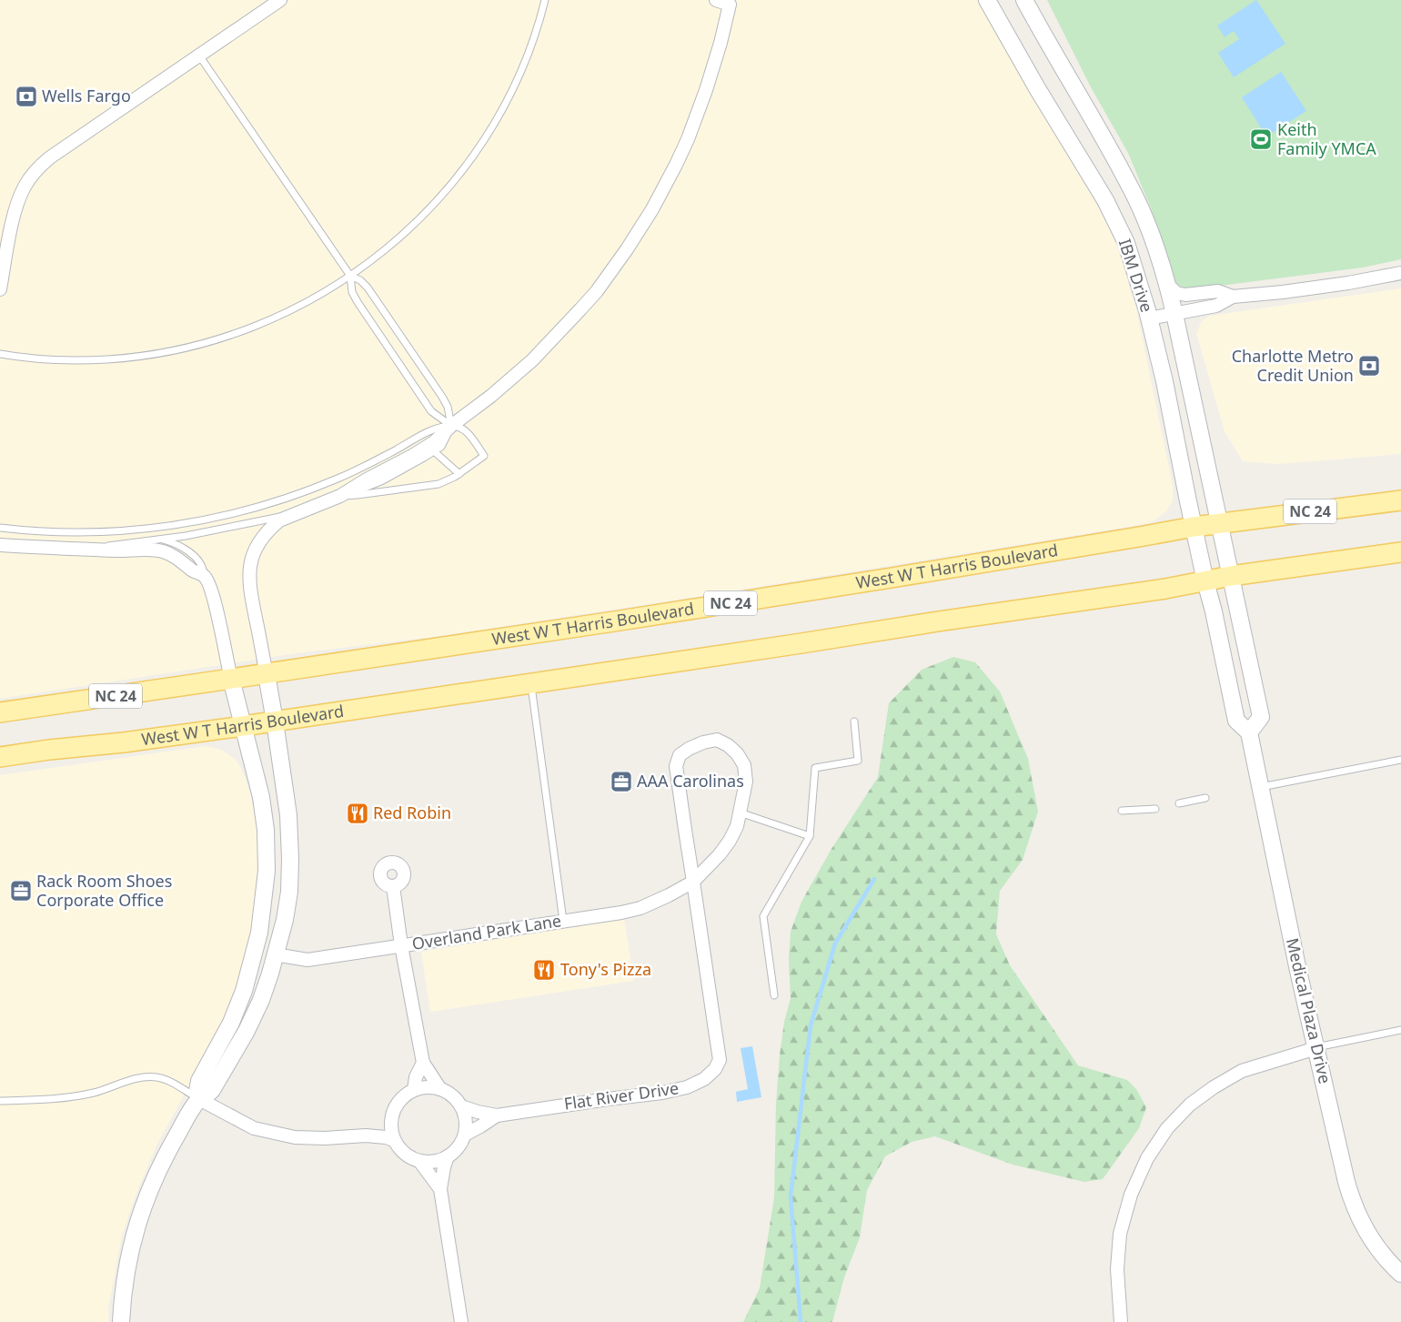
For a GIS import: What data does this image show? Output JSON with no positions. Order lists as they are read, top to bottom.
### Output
{
  "streets": {
    "main road": ["NC 24", "West W T Harris Boulevard"],
    "street": [
      "IBM Drive",
      "Overland Park Lane",
      "Medical Plaza Drive",
      "Flat River Drive"
    ]
  },
  "crossings": [
    ["IBM Drive", "West W T Harris Boulevard"],
    ["IBM Drive", "Medical Plaza Drive"],
    ["West W T Harris Boulevard", "Medical Plaza Drive"],
    ["Overland Park Lane", "Flat River Drive"]
  ],
  "places": {
    "bank": ["Wells Fargo", "Charlotte Metro Credit Union"],
    "sports": ["Keith Family YMCA"],
    "office": ["AAA Carolinas", "Rack Room Shoes Corporate Office"],
    "restaurant": ["Red Robin", "Tony's Pizza"]
  }
}
